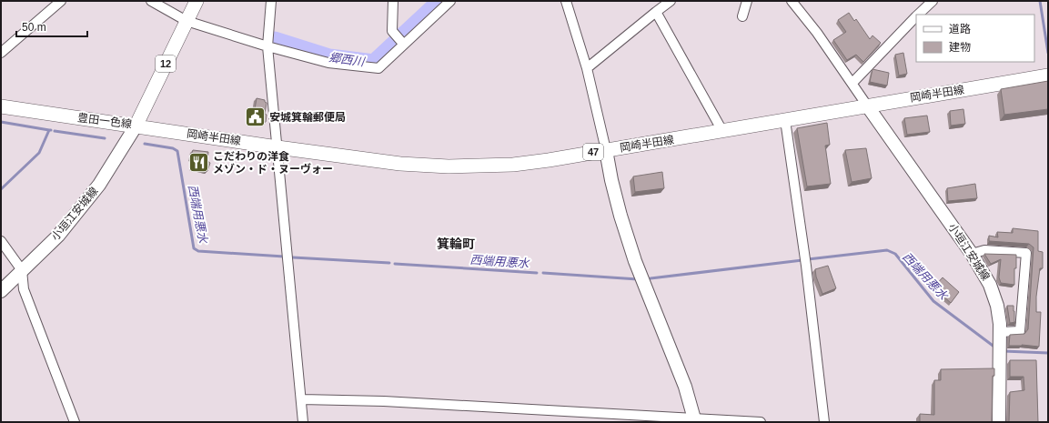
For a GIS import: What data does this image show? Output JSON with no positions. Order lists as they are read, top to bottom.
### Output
{
  "streets": {
    "main road": [
      "12",
      "岡崎半田線",
      "豊田一色線",
      "47",
      "小垣江安城線"
    ]
  },
  "crossings": [
    ["岡崎半田線", "豊田一色線"],
    ["岡崎半田線", "小垣江安城線"],
    ["豊田一色線", "小垣江安城線"]
  ],
  "districts": ["箕輪町"],
  "water": ["郷西川", "西端用悪水"],
  "places": {
    "public building": ["安城箕輪郵便局"],
    "restaurant": ["こだわりの洋食 メゾン・ド・ヌーヴォー"]
  },
  "legend": ["道路", "建物"],
  "scale_bar": "50 m"
}
